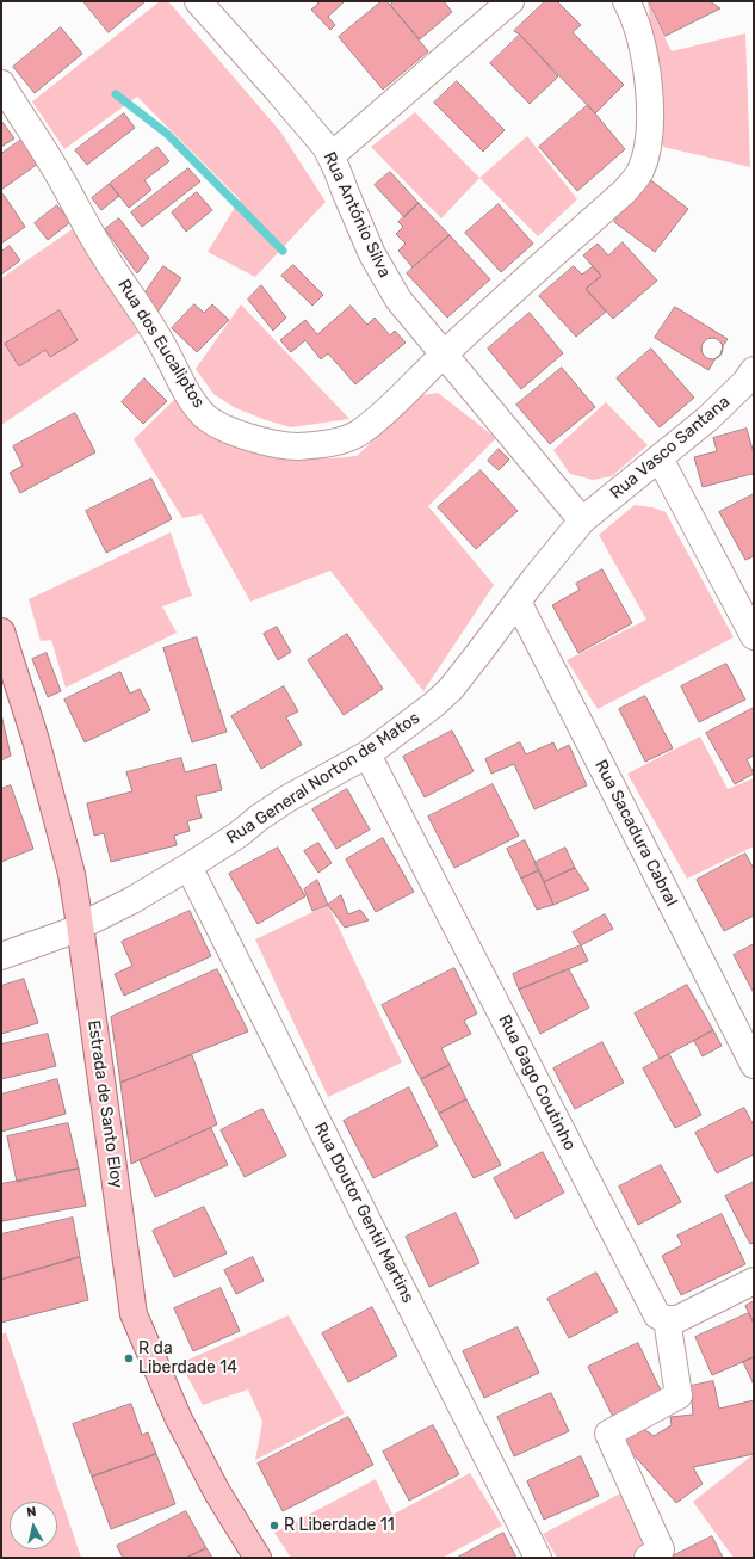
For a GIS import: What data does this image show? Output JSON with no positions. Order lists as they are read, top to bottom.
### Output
{
  "streets": {
    "main road": ["Estrada de Santo Eloy"],
    "street": [
      "Rua António Silva",
      "Rua dos Eucaliptos",
      "Rua Vasco Santana",
      "Rua General Norton de Matos",
      "Rua Sacadura Cabral",
      "Rua Gago Coutinho",
      "Rua Doutor Gentil Martins"
    ]
  },
  "crossings": [
    ["Rua António Silva", "Rua dos Eucaliptos"],
    ["Rua António Silva", "Rua Vasco Santana"],
    ["Rua António Silva", "Rua General Norton de Matos"],
    ["Rua Vasco Santana", "Rua General Norton de Matos"],
    ["Rua General Norton de Matos", "Rua Sacadura Cabral"],
    ["Rua General Norton de Matos", "Rua Gago Coutinho"],
    ["Rua General Norton de Matos", "Estrada de Santo Eloy"],
    ["Rua General Norton de Matos", "Rua Doutor Gentil Martins"]
  ],
  "places": ["R da Liberdade 14", "R Liberdade 11"],
  "north": "top"
}
